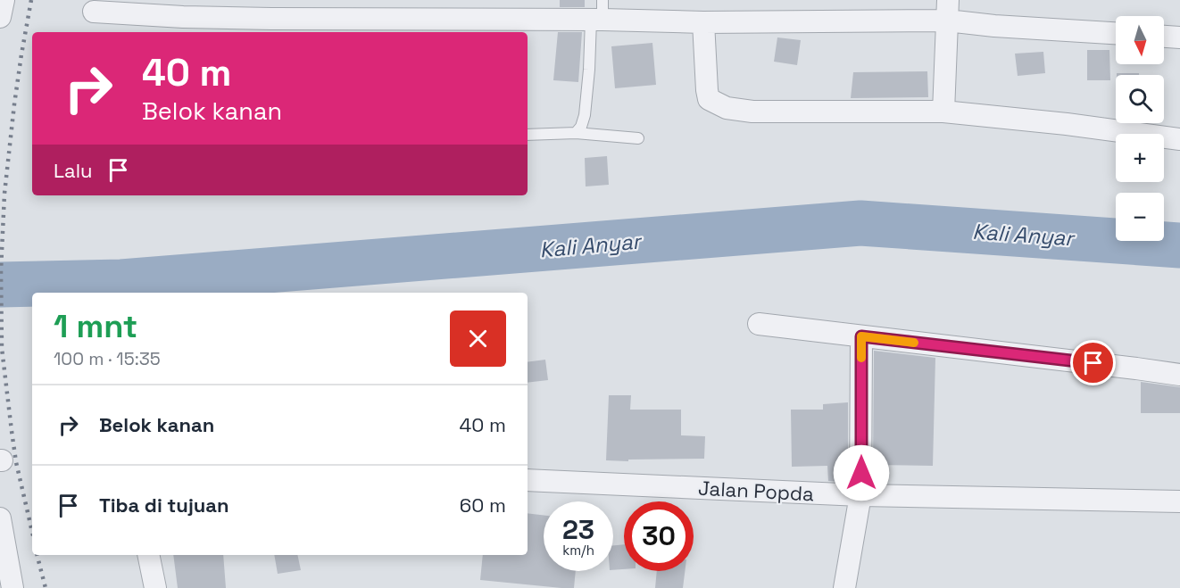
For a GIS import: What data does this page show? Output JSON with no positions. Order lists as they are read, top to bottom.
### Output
{
  "streets": {
    "street": ["Jalan Popda"]
  },
  "water": ["Kali Anyar"],
  "north": "bottom",
  "page": {
    "map_buttons": ["+", "−"],
    "turn": ["40 m", "Belok kanan"],
    "then": "Lalu",
    "heading": ["1 mnt", "100 m · 15:35"],
    "list": [
      {
        "name": "Belok kanan",
        "value": "40 m"
      },
      {
        "name": "Tiba di tujuan",
        "value": "60 m"
      }
    ],
    "speed": "23 km/h",
    "limit": "30"
  }
}
